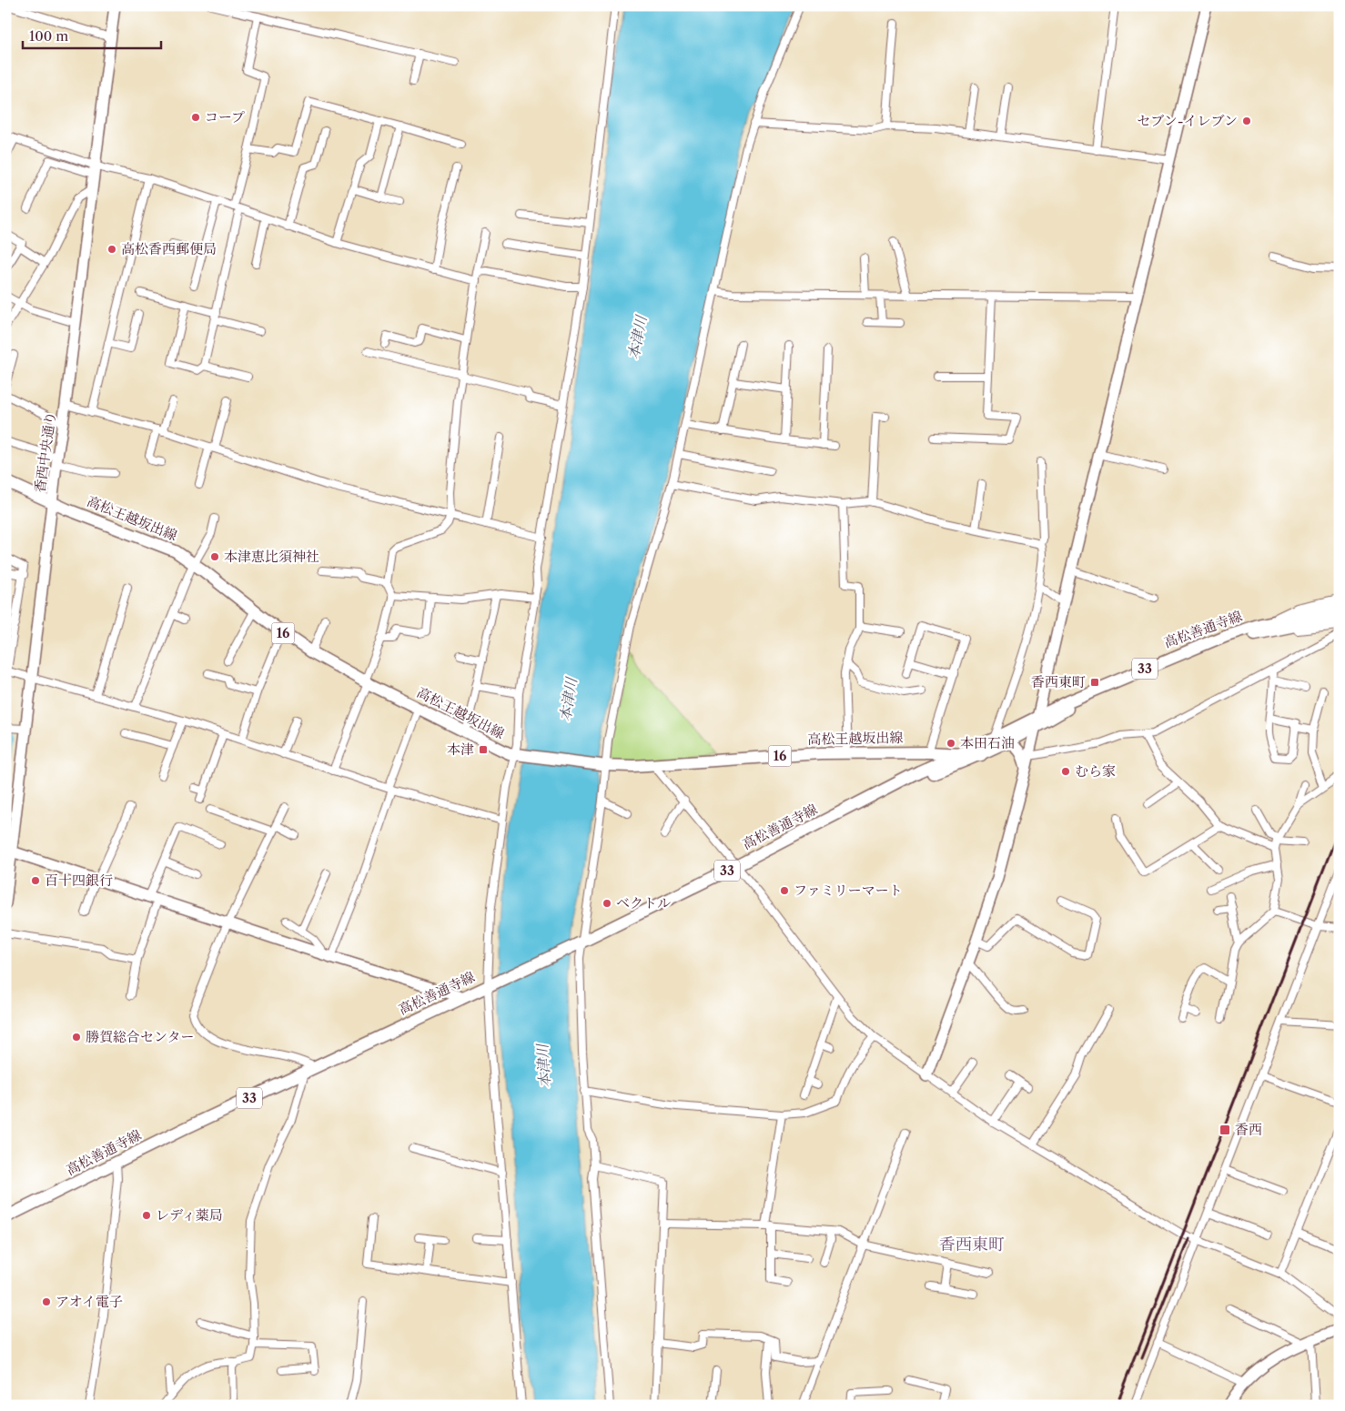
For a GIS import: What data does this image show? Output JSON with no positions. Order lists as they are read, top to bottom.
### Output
{
  "streets": {
    "main road": [
      "高松王越坂出線",
      "高松善通寺線",
      "16",
      "33"
    ],
    "street": ["香西中央通り"]
  },
  "crossings": [
    ["香西中央通り", "高松王越坂出線"],
    ["高松王越坂出線", "高松善通寺線"]
  ],
  "districts": ["香西東町"],
  "water": ["本津川"],
  "places": {
    "other": [
      "コープ",
      "セブン-イレブン",
      "高松香西郵便局",
      "本津恵比須神社",
      "本田石油",
      "むら家",
      "百十四銀行",
      "ファミリーマート",
      "ベクトル",
      "勝賀総合センター",
      "レディ薬局",
      "アオイ電子"
    ],
    "transit": ["香西東町", "本津", "香西"]
  },
  "scale_bar": "100 m"
}
